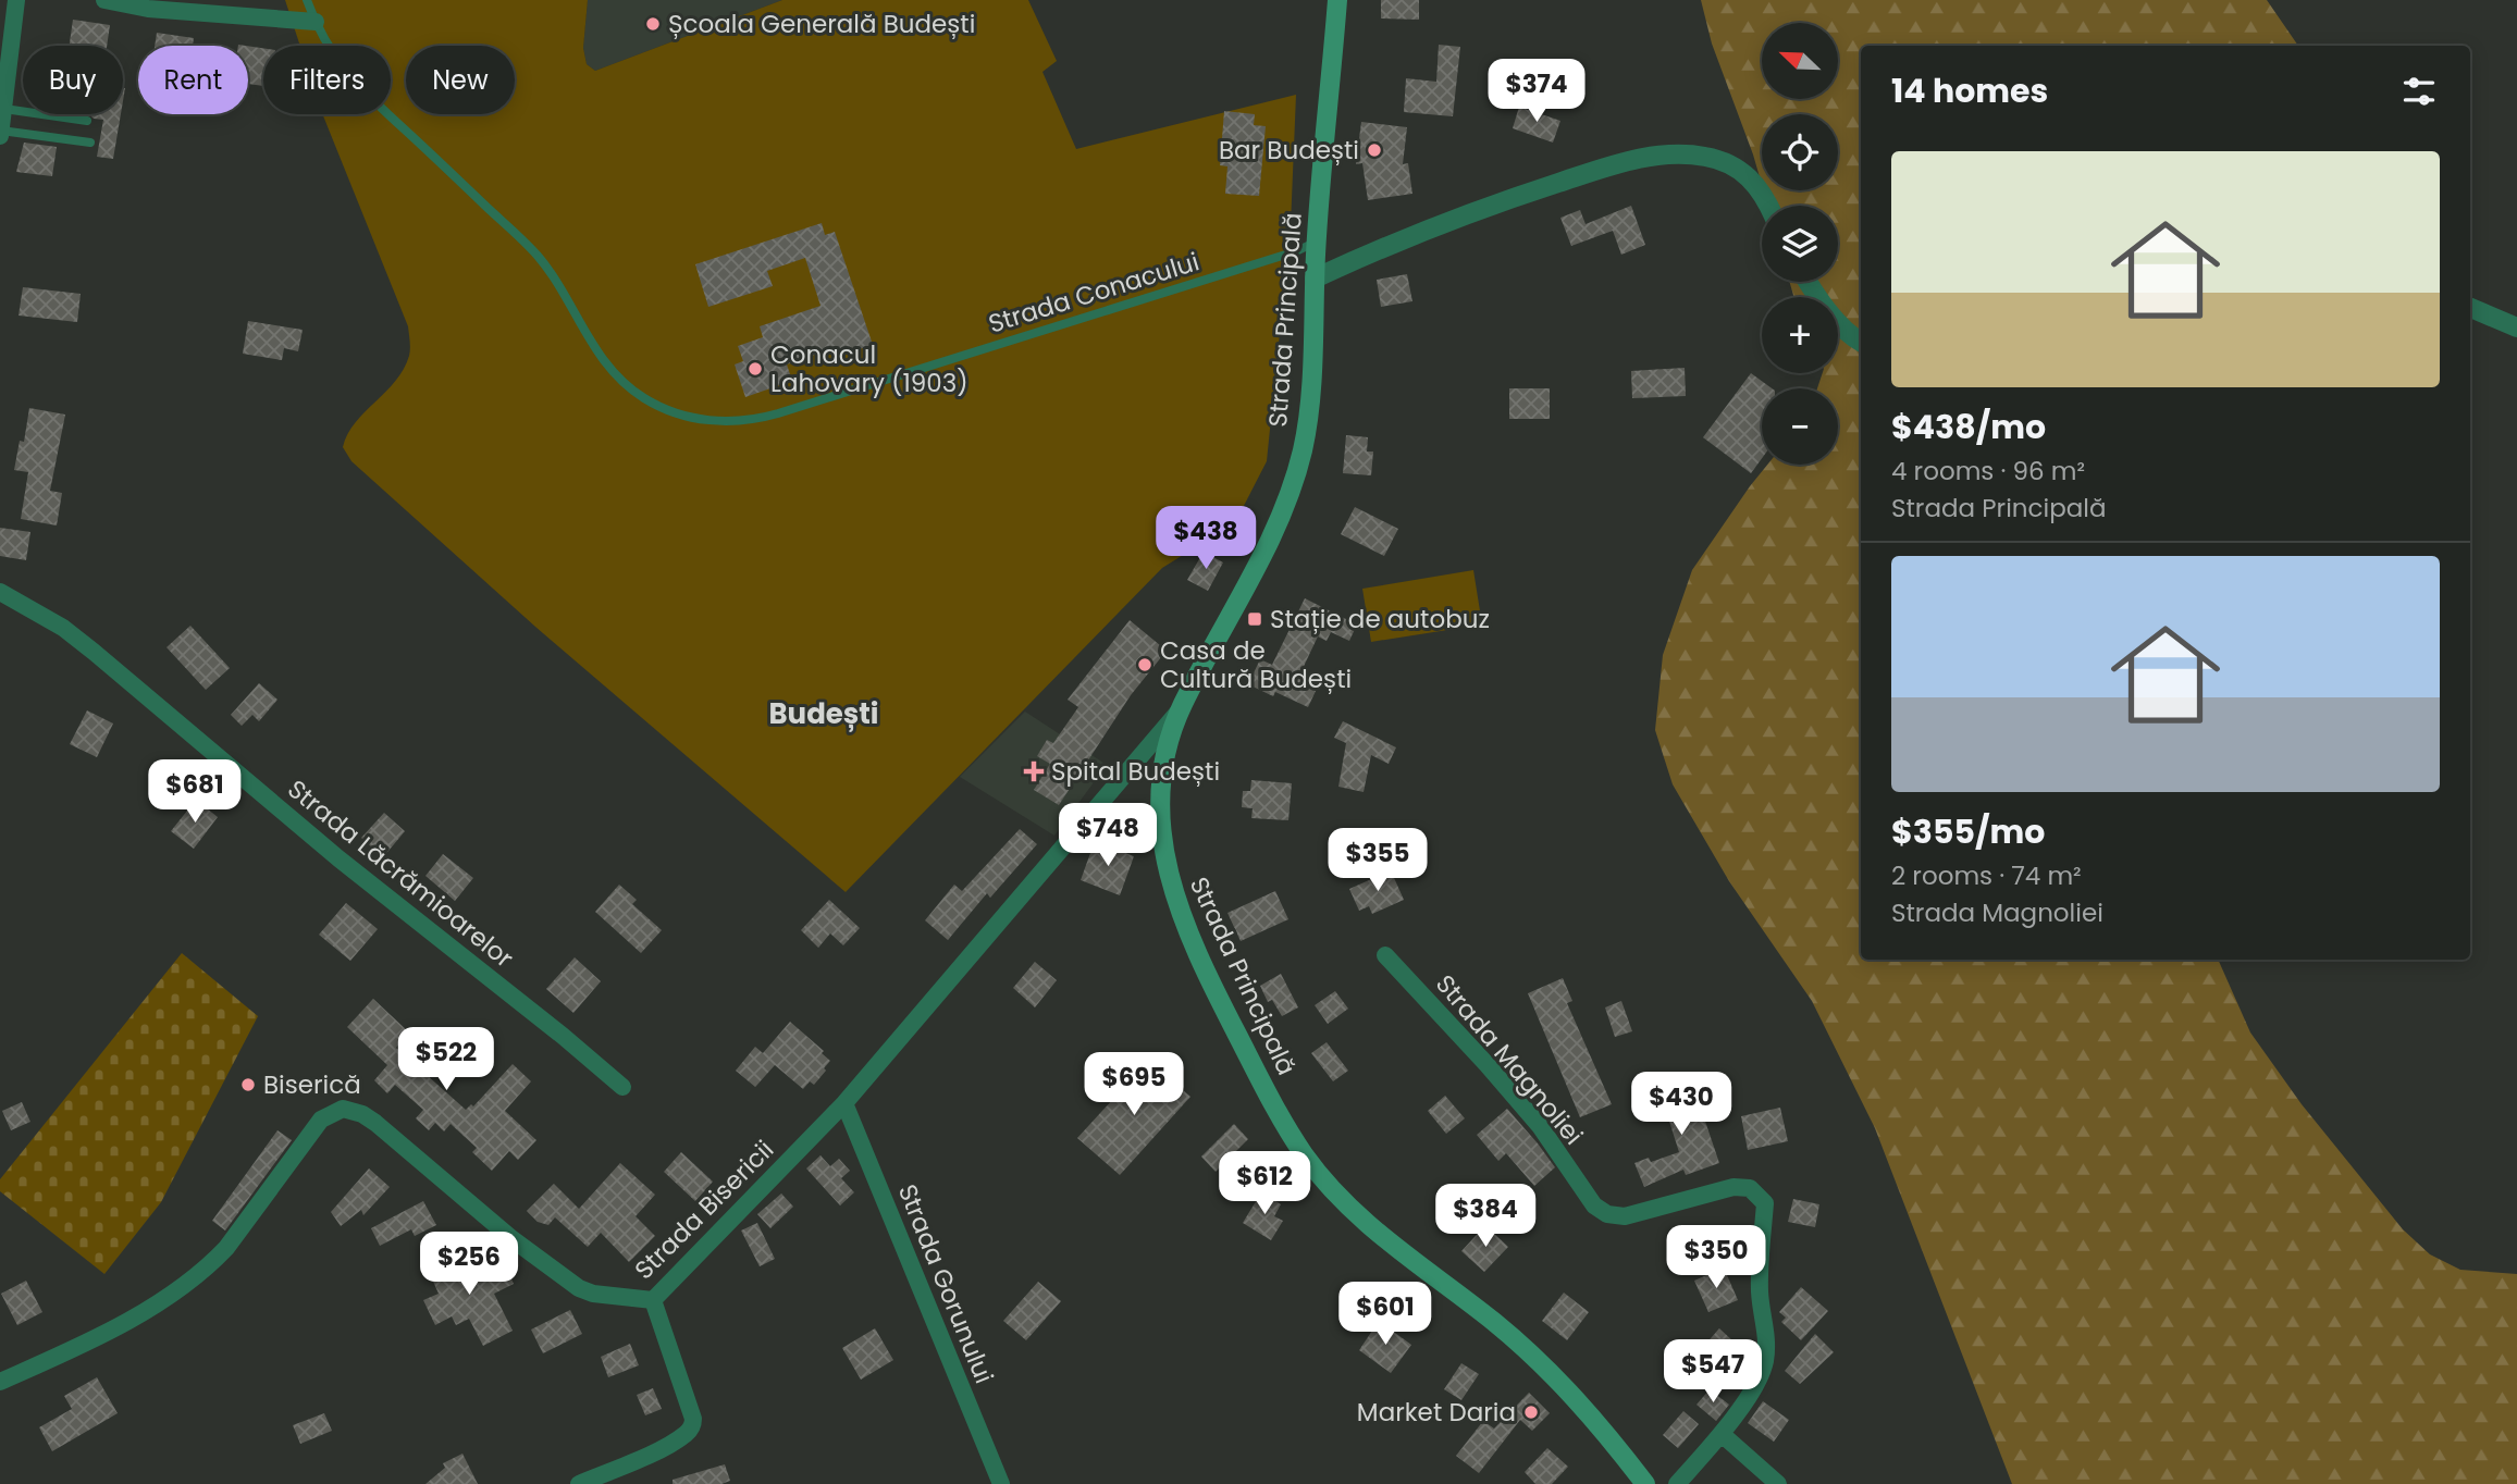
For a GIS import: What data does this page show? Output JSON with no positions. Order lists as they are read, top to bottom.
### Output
{
  "streets": {
    "main road": ["Strada Principală"],
    "street": [
      "Strada Lăcrămioarelor",
      "Strada Magnoliei",
      "Strada Bisericii",
      "Strada Gorunului"
    ],
    "lane": ["Strada Conacului"]
  },
  "crossings": [
    ["Strada Conacului", "Strada Principală"],
    ["Strada Principală", "Strada Bisericii"],
    ["Strada Bisericii", "Strada Gorunului"]
  ],
  "districts": ["Budești"],
  "places": {
    "other": [
      "Școala Generală Budești",
      "Bar Budești",
      "Conacul Lahovary (1903)",
      "Casa de Cultură Budești",
      "Biserică",
      "Market Daria"
    ],
    "transit": ["Stație de autobuz"],
    "health": ["Spital Budești"]
  },
  "north": "top left",
  "page": {
    "map_buttons": ["+", "−"],
    "chip": [
      "Buy",
      "Rent",
      "Filters",
      "New"
    ],
    "heading": "14 homes",
    "price": [
      "$374",
      "$438",
      "$681",
      "$748",
      "$355",
      "$522",
      "$695",
      "$430",
      "$612",
      "$384",
      "$350",
      "$256",
      "$601",
      "$547"
    ],
    "list": [
      {
        "name": "$438/mo",
        "note": "4 rooms · 96 m² · Strada Principală"
      },
      {
        "name": "$355/mo",
        "note": "2 rooms · 74 m² · Strada Magnoliei"
      }
    ]
  }
}
